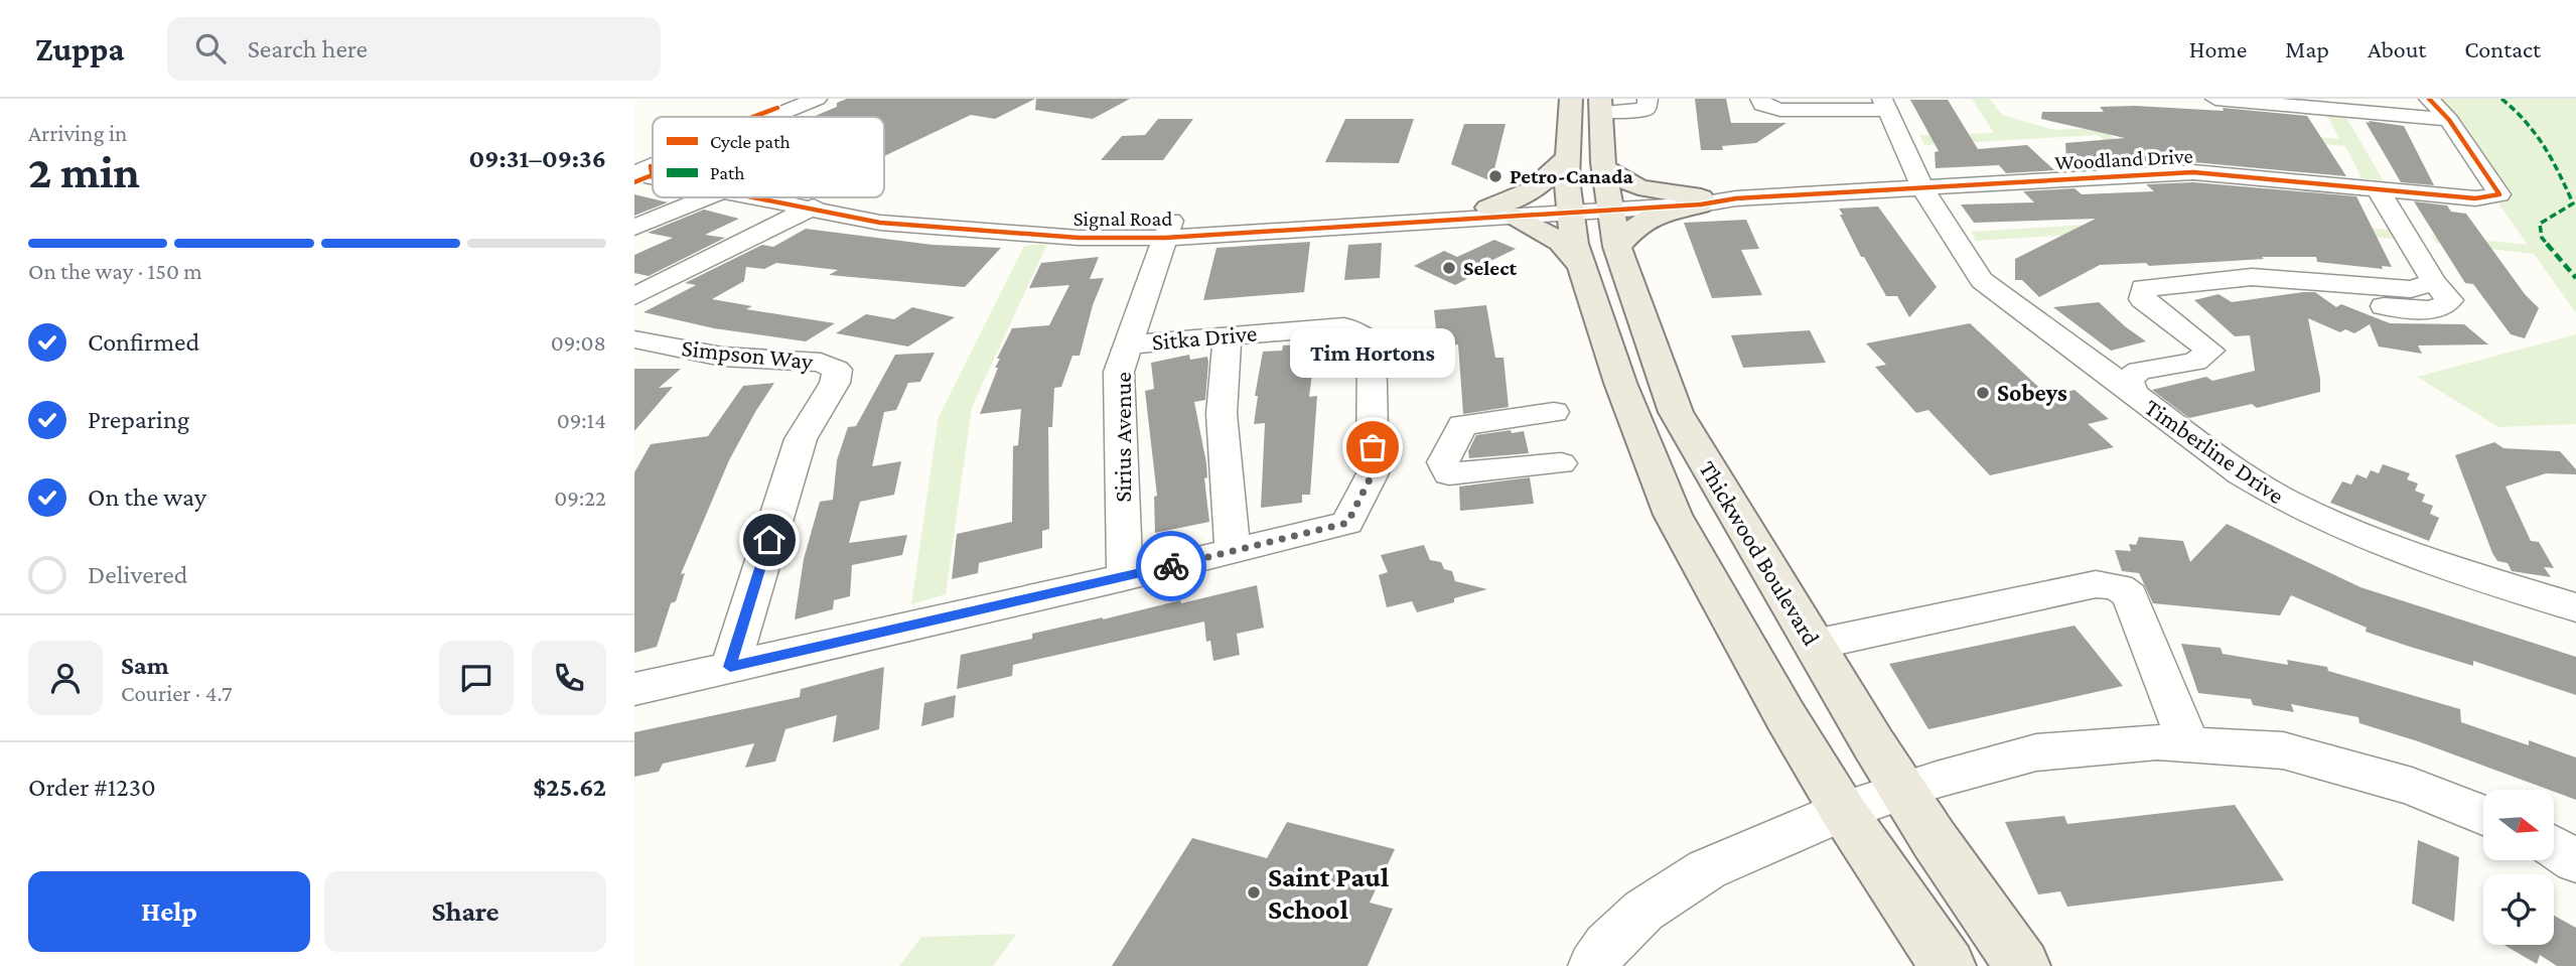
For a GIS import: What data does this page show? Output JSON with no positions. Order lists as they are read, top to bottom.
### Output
{
  "streets": {
    "main road": ["Thickwood Boulevard"],
    "street": [
      "Woodland Drive",
      "Signal Road",
      "Sitka Drive",
      "Simpson Way",
      "Sirius Avenue",
      "Timberline Drive"
    ]
  },
  "crossings": [
    ["Woodland Drive", "Signal Road"],
    ["Woodland Drive", "Timberline Drive"],
    ["Woodland Drive", "Thickwood Boulevard"],
    ["Signal Road", "Sirius Avenue"],
    ["Signal Road", "Thickwood Boulevard"],
    ["Sitka Drive", "Simpson Way"],
    ["Sitka Drive", "Sirius Avenue"]
  ],
  "places": [
    "Petro-Canada",
    "Select",
    "Sobeys",
    "Tim Hortons",
    "Saint Paul School"
  ],
  "legend": ["Cycle path", "Path"],
  "north": "right",
  "page": {
    "header": "Zuppa",
    "search": "Search here",
    "nav": [
      "Home",
      "Map",
      "About",
      "Contact"
    ],
    "heading": ["2 min", "Arriving in", "09:31–09:36"],
    "panel": [
      "Sam",
      "Courier · 4.7",
      "Order #1230",
      "$25.62"
    ],
    "bar": "On the way · 150 m",
    "list": [
      ["Confirmed", "09:08"],
      ["Preparing", "09:14"],
      ["On the way", "09:22"],
      "Delivered"
    ],
    "bubble": "Tim Hortons",
    "buttons": ["Help", "Share"]
  }
}
